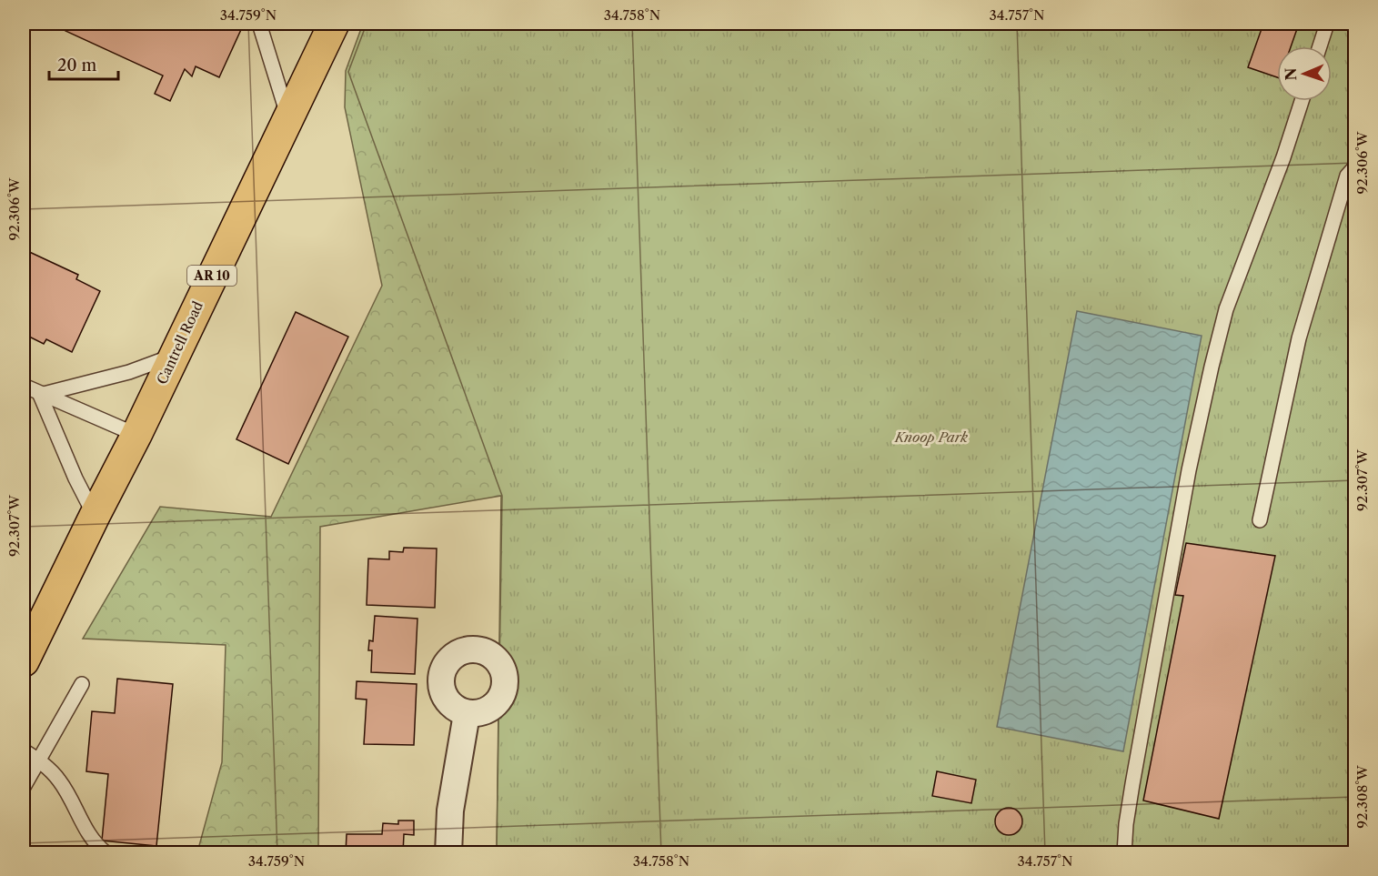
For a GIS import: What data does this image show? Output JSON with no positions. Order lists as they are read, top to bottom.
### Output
{
  "streets": {
    "main road": ["AR 10", "Cantrell Road"]
  },
  "parks": ["Knoop Park"],
  "scale_bar": "20 m",
  "north": "left",
  "coordinates": [
    "34.759°N",
    "34.758°N",
    "34.757°N",
    "92.306°W",
    "92.307°W",
    "92.308°W"
  ]
}
